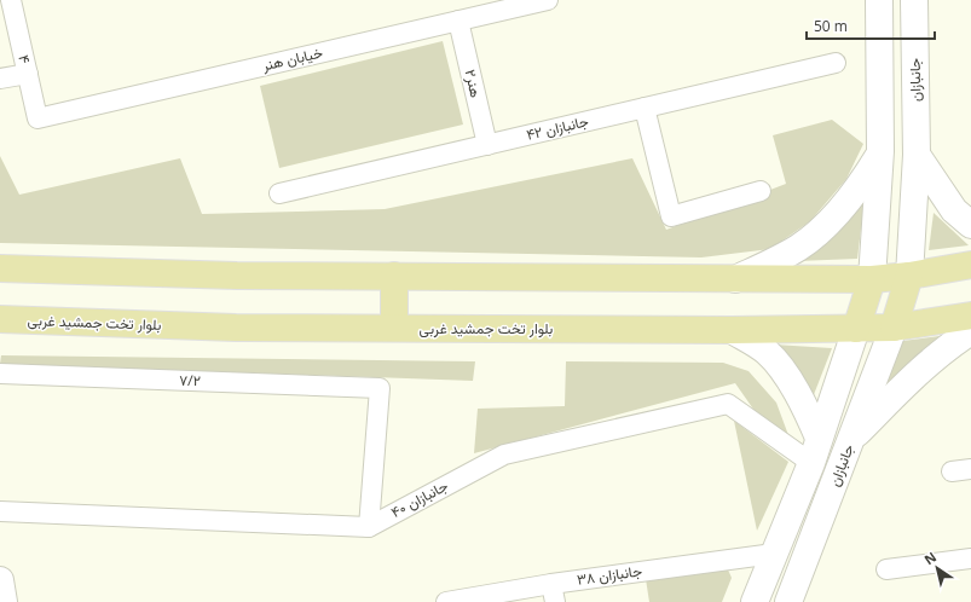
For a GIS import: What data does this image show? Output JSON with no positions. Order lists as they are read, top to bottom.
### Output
{
  "streets": {
    "main road": ["جانبازان", "بلوار تخت جمشید غربی"],
    "street": [
      "۴",
      "خیابان هنر",
      "هنر۲",
      "۴۲ جانبازان",
      "۷/۲",
      "۴۰ جانبازان",
      "۳۸ جانبازان"
    ]
  },
  "crossings": [
    ["۴", "خیابان هنر"],
    ["خیابان هنر", "هنر۲"],
    ["جانبازان", "بلوار تخت جمشید غربی"],
    ["جانبازان", "۴۰ جانبازان"],
    ["جانبازان", "۳۸ جانبازان"],
    ["هنر۲", "۴۲ جانبازان"],
    ["۷/۲", "۴۰ جانبازان"]
  ],
  "scale_bar": "50 m",
  "north": "top left"
}
